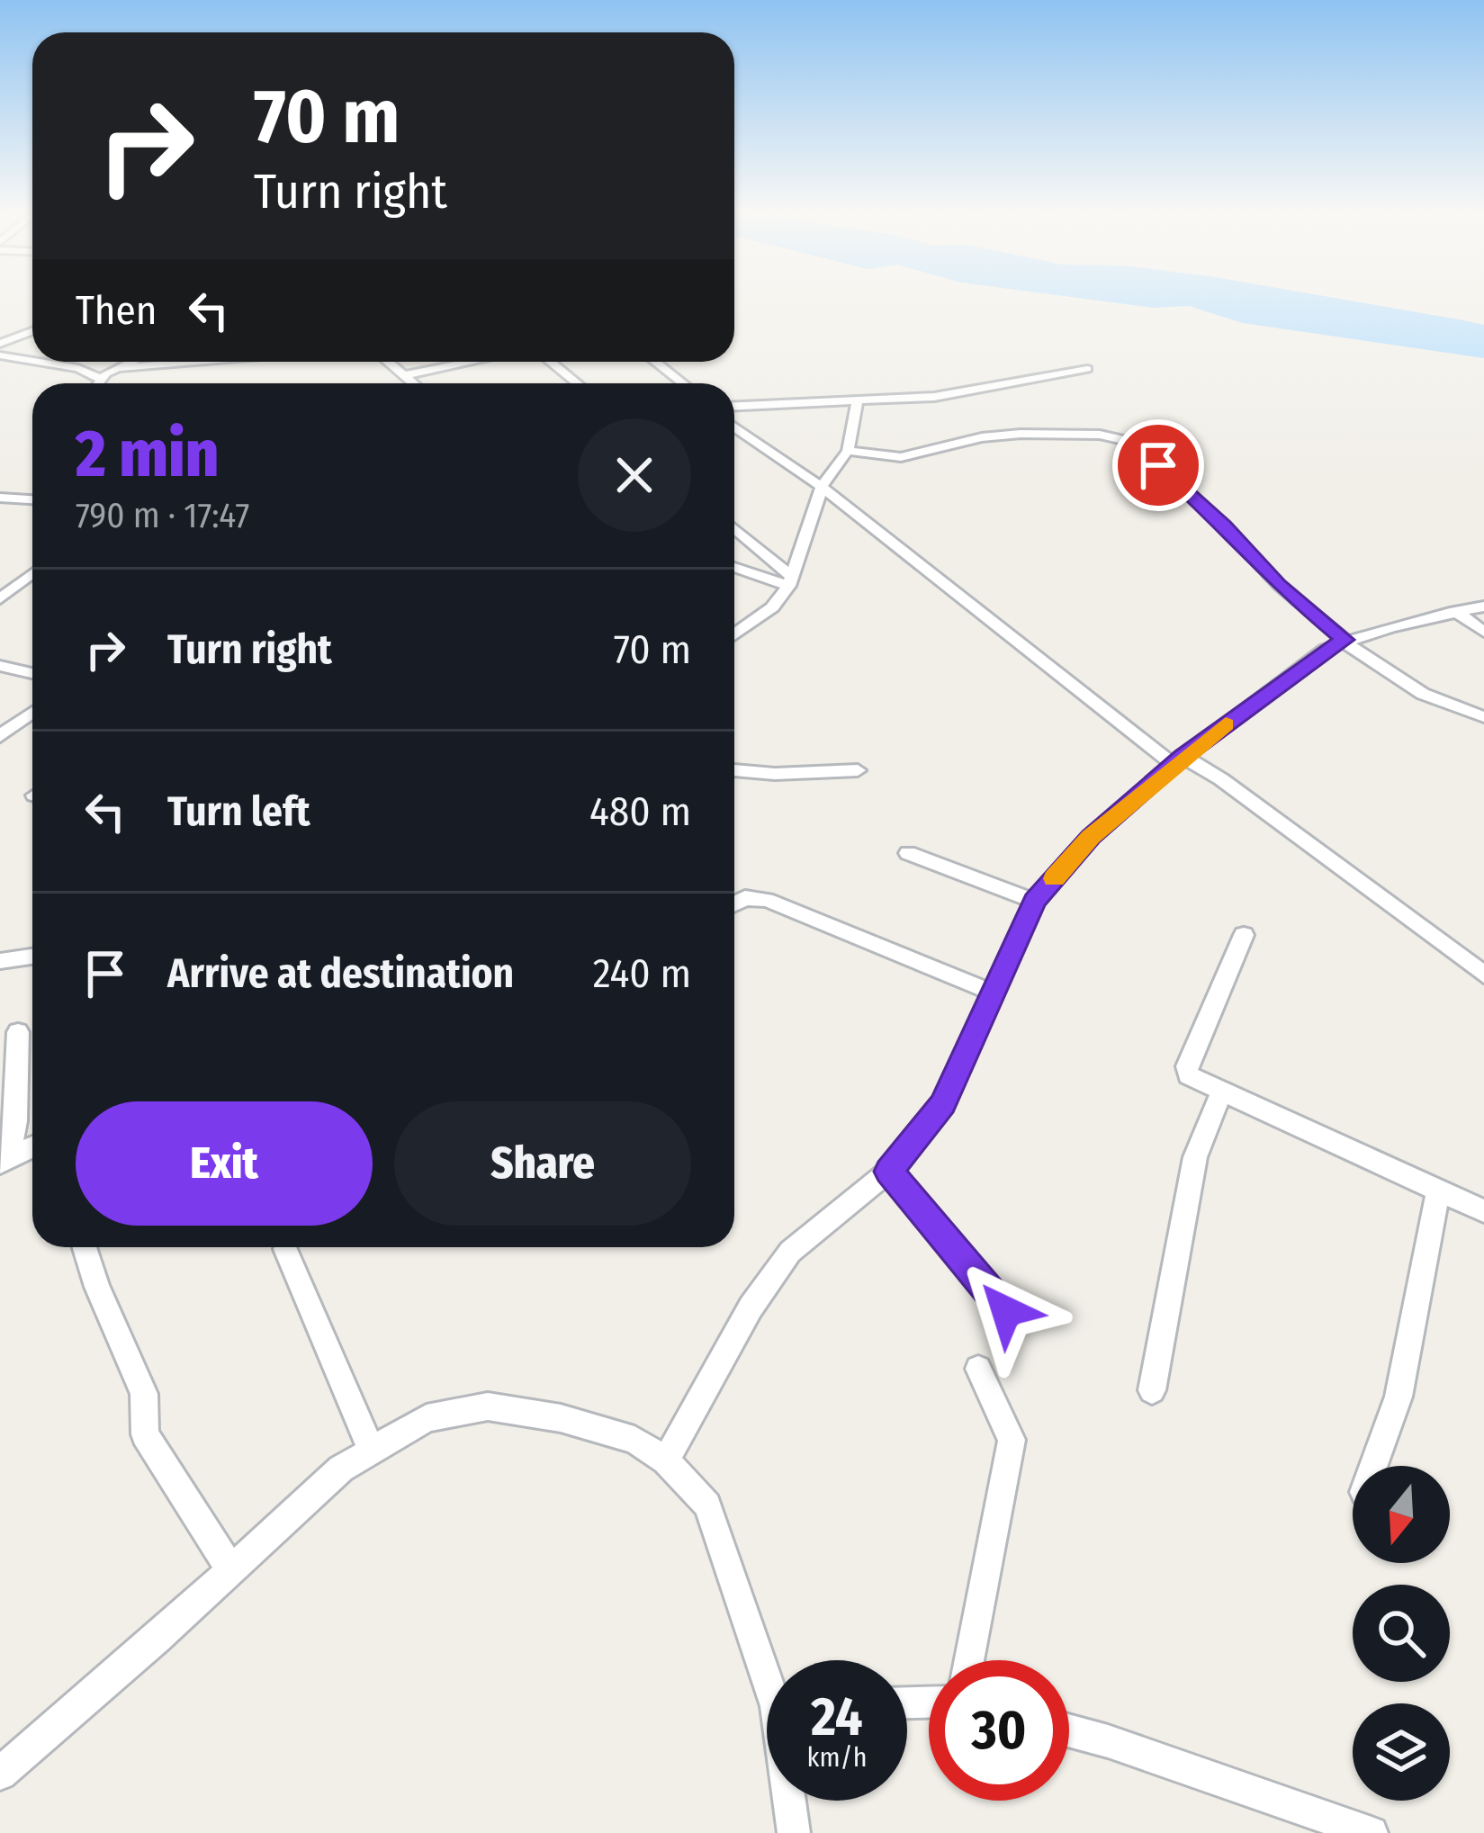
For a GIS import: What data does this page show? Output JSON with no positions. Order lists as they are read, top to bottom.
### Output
{
  "north": "bottom",
  "page": {
    "turn": ["70 m", "Turn right"],
    "then": "Then",
    "heading": ["2 min", "790 m · 17:47"],
    "list": [
      {
        "name": "Turn right",
        "value": "70 m"
      },
      {
        "name": "Turn left",
        "value": "480 m"
      },
      {
        "name": "Arrive at destination",
        "value": "240 m"
      }
    ],
    "buttons": ["Exit", "Share"],
    "speed": "24 km/h",
    "limit": "30"
  }
}
